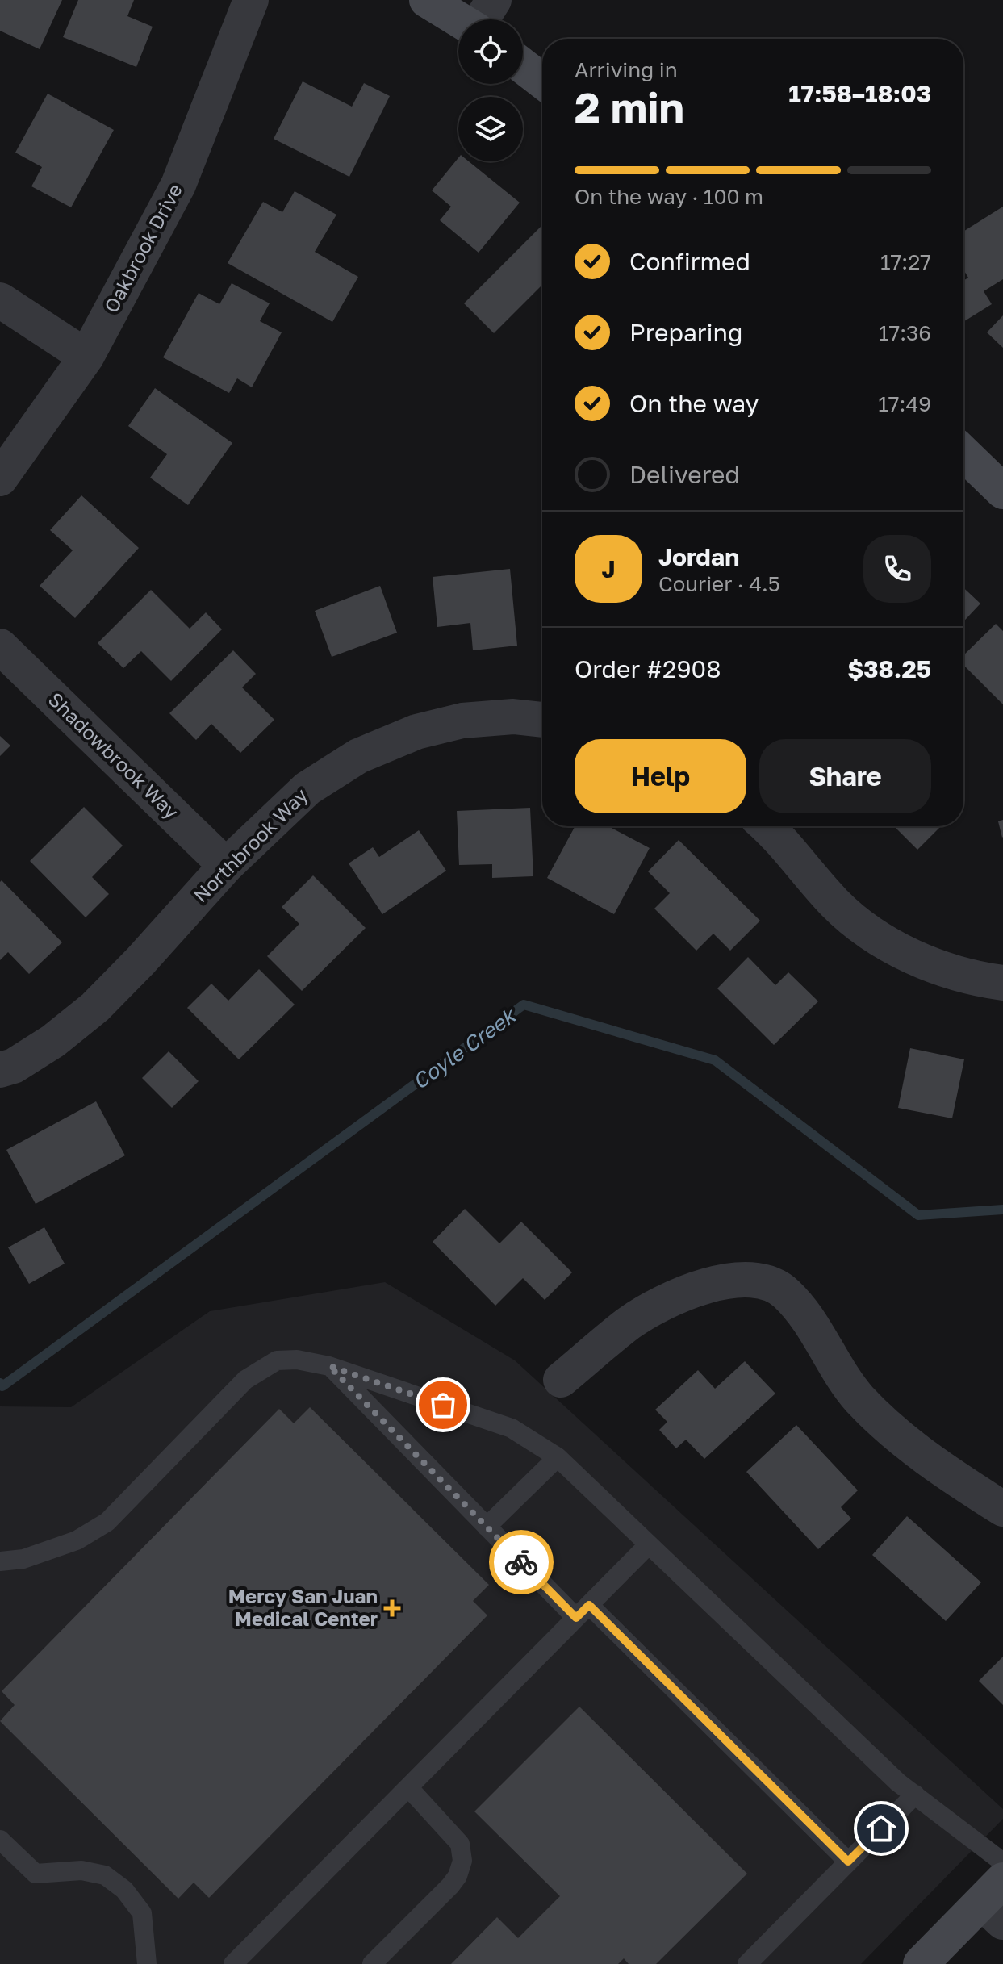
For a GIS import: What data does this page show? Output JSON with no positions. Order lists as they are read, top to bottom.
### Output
{
  "streets": {
    "street": ["Oakbrook Drive", "Shadowbrook Way", "Northbrook Way"]
  },
  "crossings": [
    ["Shadowbrook Way", "Northbrook Way"]
  ],
  "water": ["Coyle Creek"],
  "places": {
    "health": ["Mercy San Juan Medical Center"]
  },
  "page": {
    "heading": ["2 min", "Arriving in", "17:58–18:03"],
    "panel": [
      "Jordan",
      "Courier · 4.5",
      "Order #2908",
      "$38.25"
    ],
    "bar": "On the way · 100 m",
    "list": [
      ["Confirmed", "17:27"],
      ["Preparing", "17:36"],
      ["On the way", "17:49"],
      "Delivered"
    ],
    "round": "J",
    "buttons": ["Help", "Share"]
  }
}
